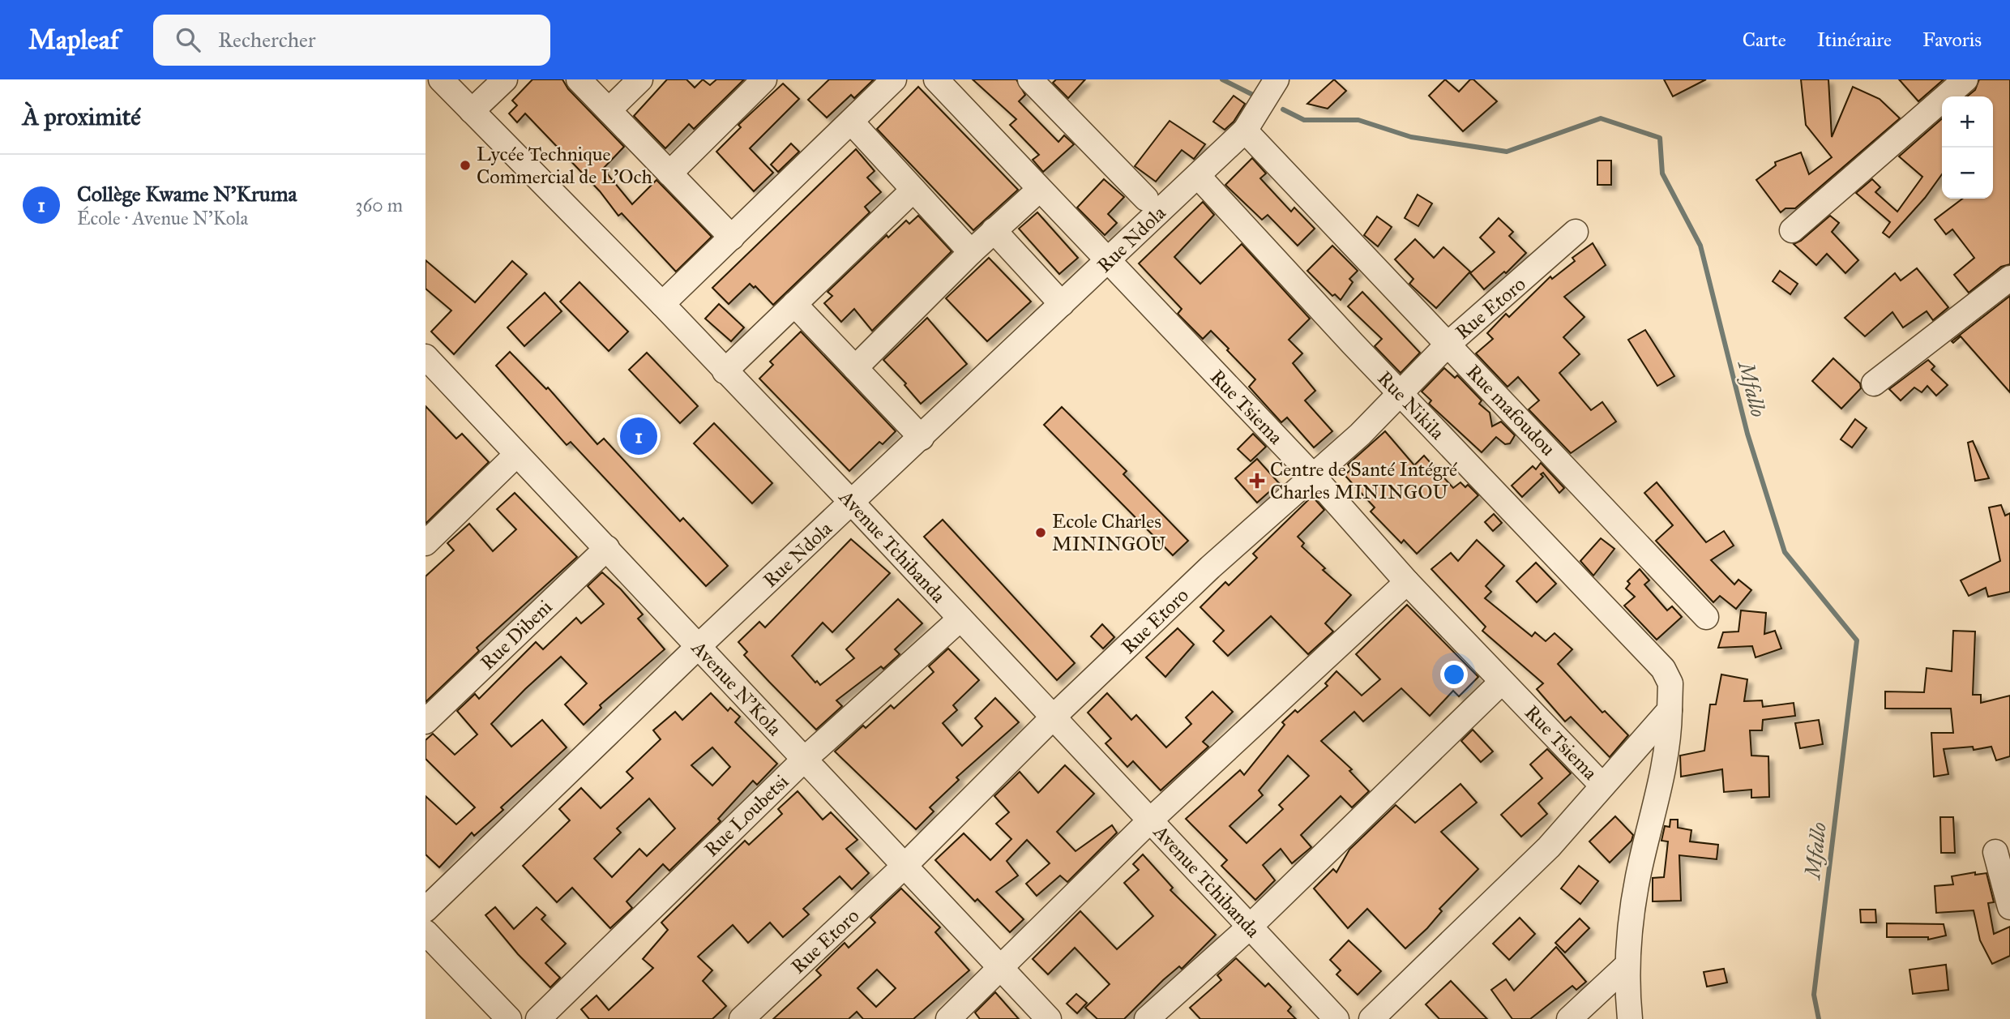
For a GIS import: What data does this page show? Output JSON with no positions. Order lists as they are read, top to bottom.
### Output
{
  "streets": {
    "street": [
      "Rue Ndola",
      "Rue Etoro",
      "Rue Nikila",
      "Rue Tsiema",
      "Rue mafoudou",
      "Avenue Tchibanda",
      "Rue Dibeni",
      "Avenue N'Kola",
      "Rue Loubetsi"
    ]
  },
  "crossings": [
    ["Rue Ndola", "Rue Nikila"],
    ["Rue Ndola", "Rue Tsiema"],
    ["Rue Ndola", "Rue mafoudou"],
    ["Rue Ndola", "Avenue Tchibanda"],
    ["Rue Ndola", "Avenue N'Kola"],
    ["Rue Etoro", "Rue Nikila"],
    ["Rue Etoro", "Rue Tsiema"],
    ["Rue Etoro", "Rue mafoudou"],
    ["Rue Etoro", "Avenue Tchibanda"],
    ["Rue Etoro", "Avenue N'Kola"],
    ["Avenue Tchibanda", "Rue Loubetsi"],
    ["Rue Dibeni", "Avenue N'Kola"],
    ["Avenue N'Kola", "Rue Loubetsi"]
  ],
  "water": ["Mfallo"],
  "places": {
    "other": ["Lycée Technique Commercial de L'Och", "Ecole Charles MININGOU"],
    "health": ["Centre de Santé Intégré Charles MININGOU"]
  },
  "page": {
    "header": "Mapleaf",
    "search": "Rechercher",
    "nav": ["Carte", "Itinéraire", "Favoris"],
    "heading": "À proximité",
    "map_buttons": ["+", "−"],
    "list": [
      {
        "mark": "1",
        "name": "Collège Kwame N'Kruma",
        "note": "École · Avenue N'Kola",
        "value": "360 m"
      }
    ],
    "pins": "1"
  }
}
